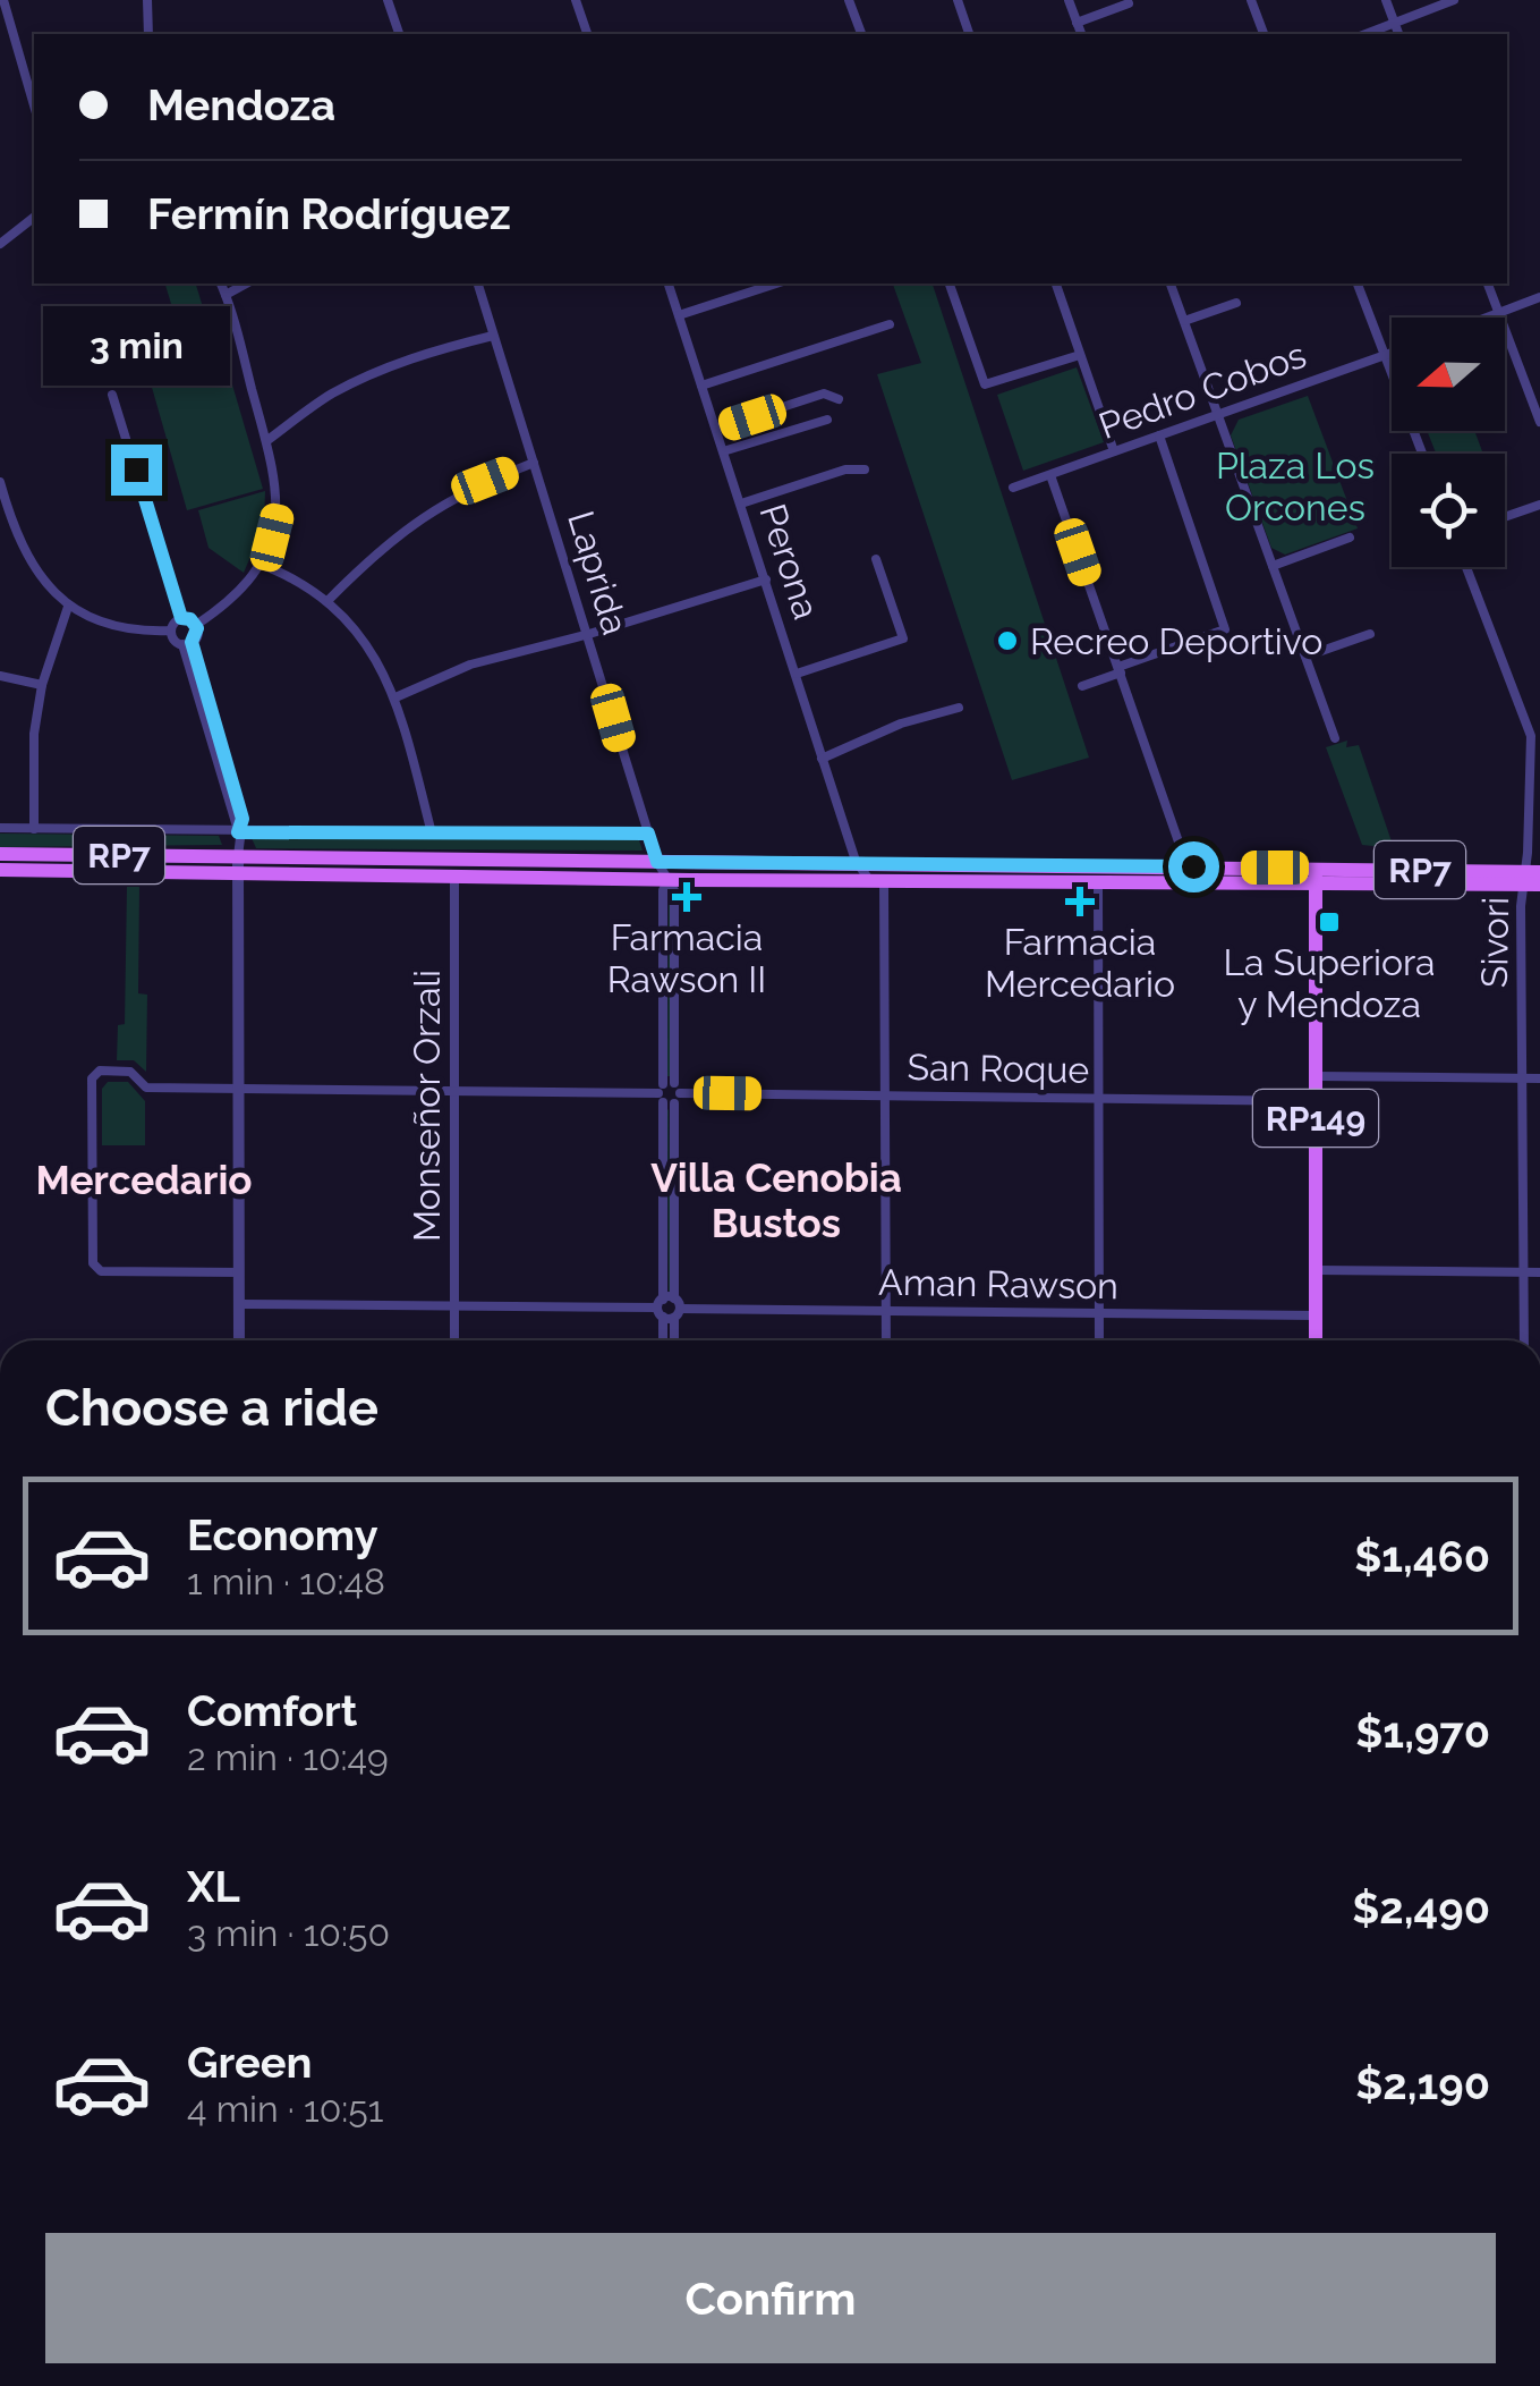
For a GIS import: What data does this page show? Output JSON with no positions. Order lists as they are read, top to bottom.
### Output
{
  "streets": {
    "main road": ["RP7", "RP149"],
    "street": [
      "Pedro Cobos",
      "Perona",
      "Laprida",
      "Sivori",
      "San Roque",
      "Monseñor Orzali",
      "Aman Rawson"
    ]
  },
  "crossings": [
    ["Perona", "RP7"],
    ["Laprida", "RP7"],
    ["Laprida", "San Roque"],
    ["Laprida", "Aman Rawson"],
    ["RP7", "Sivori"],
    ["RP7", "Monseñor Orzali"],
    ["RP7", "RP149"],
    ["San Roque", "Monseñor Orzali"],
    ["San Roque", "RP149"],
    ["RP149", "Aman Rawson"]
  ],
  "districts": ["Villa Cenobia Bustos", "Mercedario"],
  "parks": ["Plaza Los Orcones"],
  "places": {
    "other": ["Recreo Deportivo"],
    "health": ["Farmacia Rawson II", "Farmacia Mercedario"],
    "transit": ["La Superiora y Mendoza"]
  },
  "north": "left",
  "page": {
    "banner": ["Mendoza", "Fermín Rodríguez"],
    "bubble": "3 min",
    "heading": "Choose a ride",
    "list": [
      {
        "name": "Economy",
        "note": "1 min · 10:48",
        "value": "$1,460"
      },
      {
        "name": "Comfort",
        "note": "2 min · 10:49",
        "value": "$1,970"
      },
      {
        "name": "XL",
        "note": "3 min · 10:50",
        "value": "$2,490"
      },
      {
        "name": "Green",
        "note": "4 min · 10:51",
        "value": "$2,190"
      }
    ],
    "buttons": "Confirm"
  }
}
